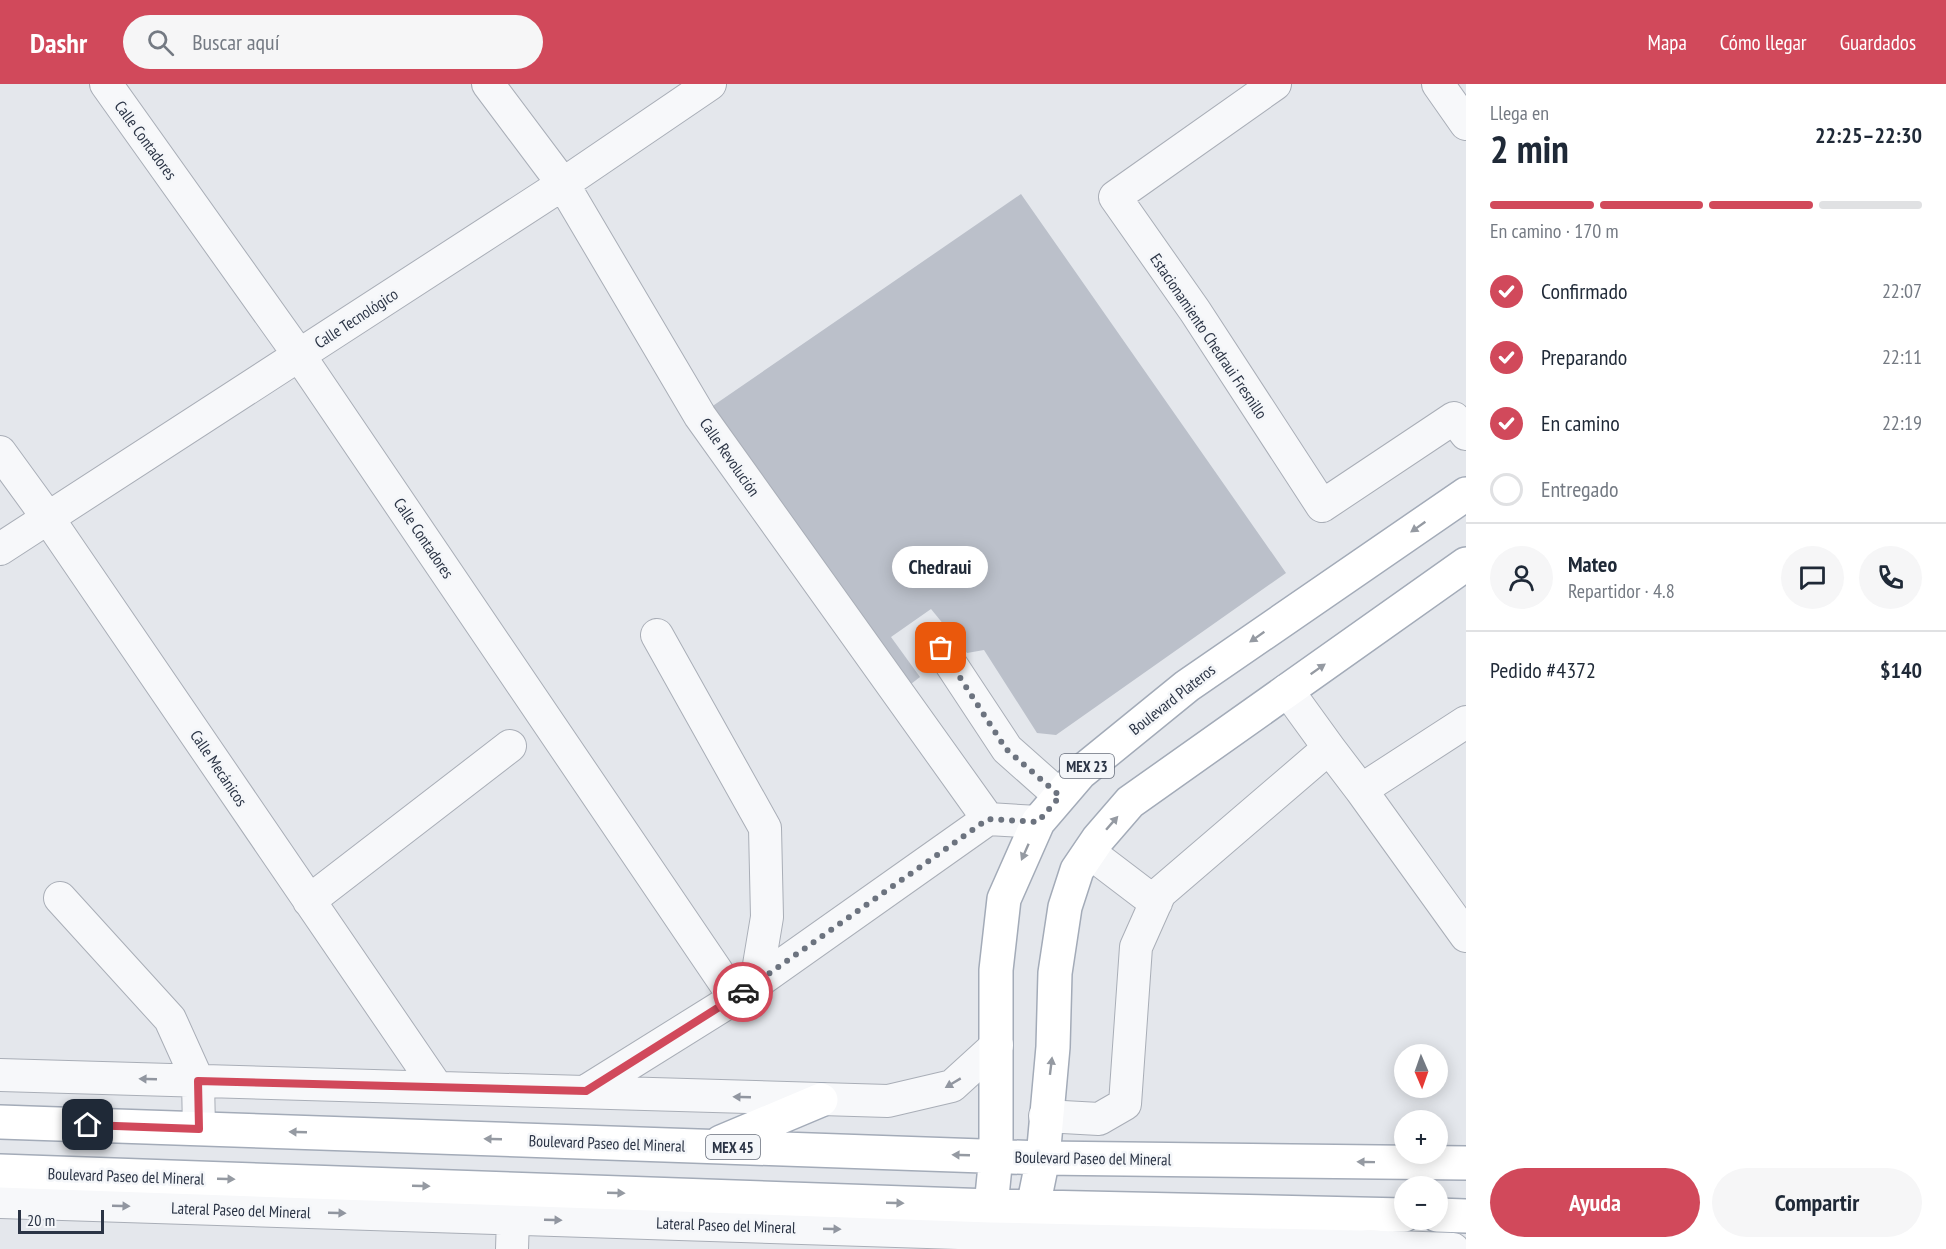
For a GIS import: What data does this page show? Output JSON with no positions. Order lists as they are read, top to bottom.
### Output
{
  "streets": {
    "main road": [
      "Boulevard Plateros",
      "MEX 23",
      "Boulevard Paseo del Mineral",
      "MEX 45"
    ],
    "street": [
      "Calle Contadores",
      "Calle Tecnológico",
      "Estacionamiento Chedraui Fresnillo",
      "Calle Revolución",
      "Calle Mecánicos",
      "Lateral Paseo del Mineral"
    ]
  },
  "crossings": [
    ["Calle Contadores", "Calle Tecnológico"],
    ["Calle Tecnológico", "Calle Revolución"],
    ["Calle Tecnológico", "Calle Mecánicos"],
    ["Boulevard Plateros", "Boulevard Paseo del Mineral"],
    ["Boulevard Plateros", "Lateral Paseo del Mineral"],
    ["Boulevard Paseo del Mineral", "Lateral Paseo del Mineral"]
  ],
  "places": ["Chedraui"],
  "scale_bar": "20 m",
  "north": "bottom",
  "page": {
    "header": "Dashr",
    "search": "Buscar aquí",
    "nav": ["Mapa", "Cómo llegar", "Guardados"],
    "heading": ["2 min", "Llega en", "22:25–22:30"],
    "panel": [
      "Mateo",
      "Repartidor · 4.8",
      "Pedido #4372",
      "$140"
    ],
    "bar": "En camino · 170 m",
    "list": [
      ["Confirmado", "22:07"],
      ["Preparando", "22:11"],
      ["En camino", "22:19"],
      "Entregado"
    ],
    "bubble": "Chedraui",
    "map_buttons": ["+", "−"],
    "buttons": ["Ayuda", "Compartir"],
    "scale": "20 m"
  }
}
